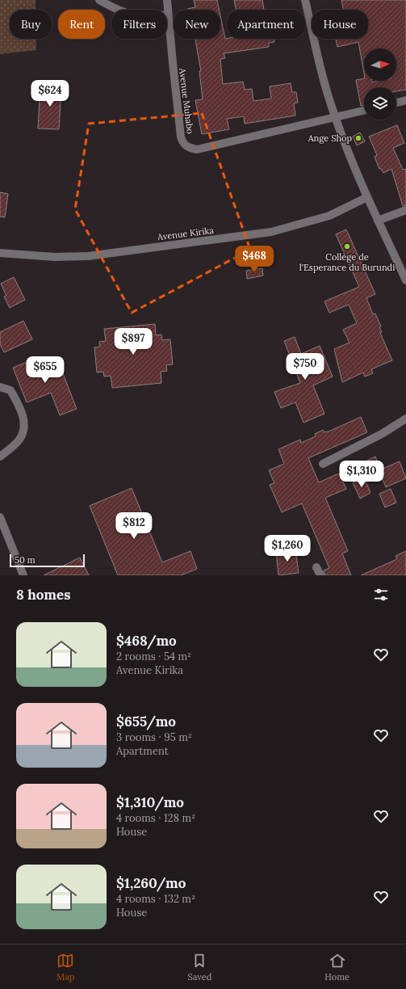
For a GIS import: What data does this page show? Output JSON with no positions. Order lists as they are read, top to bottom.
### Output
{
  "streets": {
    "street": ["Avenue Muhabo", "Avenue Kirika"]
  },
  "places": ["Ange Shop", "Collège de l'Esperance du Burundi"],
  "scale_bar": "50 m",
  "north": "right",
  "page": {
    "chip": [
      "Buy",
      "Rent",
      "Filters",
      "New",
      "Apartment",
      "House"
    ],
    "price": [
      "$624",
      "$468",
      "$897",
      "$750",
      "$655",
      "$1,310",
      "$812",
      "$1,260"
    ],
    "scale": "50 m",
    "heading": "8 homes",
    "list": [
      {
        "name": "$468/mo",
        "note": "2 rooms · 54 m² · Avenue Kirika"
      },
      {
        "name": "$655/mo",
        "note": "3 rooms · 95 m² · Apartment"
      },
      {
        "name": "$1,310/mo",
        "note": "4 rooms · 128 m² · House"
      },
      {
        "name": "$1,260/mo",
        "note": "4 rooms · 132 m² · House"
      }
    ],
    "tabs": ["Map", "Saved", "Home"]
  }
}
